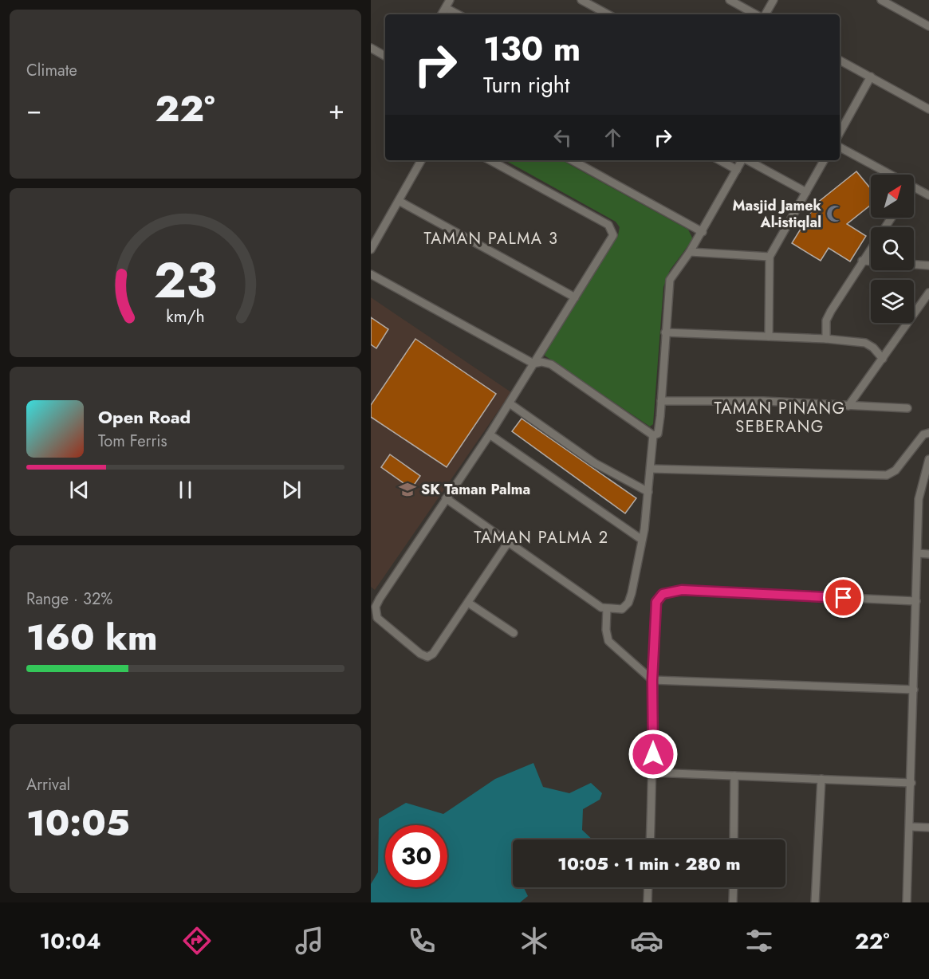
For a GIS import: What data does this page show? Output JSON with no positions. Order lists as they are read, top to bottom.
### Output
{
  "districts": ["TAMAN PALMA 3", "TAMAN PINANG SEBERANG", "TAMAN PALMA 2"],
  "places": {
    "mosque": ["Masjid Jamek Al-istiqlal"],
    "school or university": ["SK Taman Palma"]
  },
  "north": "top right",
  "page": {
    "tile": [
      "Climate",
      ["Range · 32%", "160 km"],
      ["Arrival", "10:05"]
    ],
    "turn": ["130 m", "Turn right"],
    "heat": ["−", "22°", "+"],
    "song": ["Open Road", "Tom Ferris"],
    "limit": "30",
    "trip": "10:05 · 1 min · 280 m",
    "tabs": ["10:04", "22°"],
    "gauge": ["23", "km/h"]
  }
}
